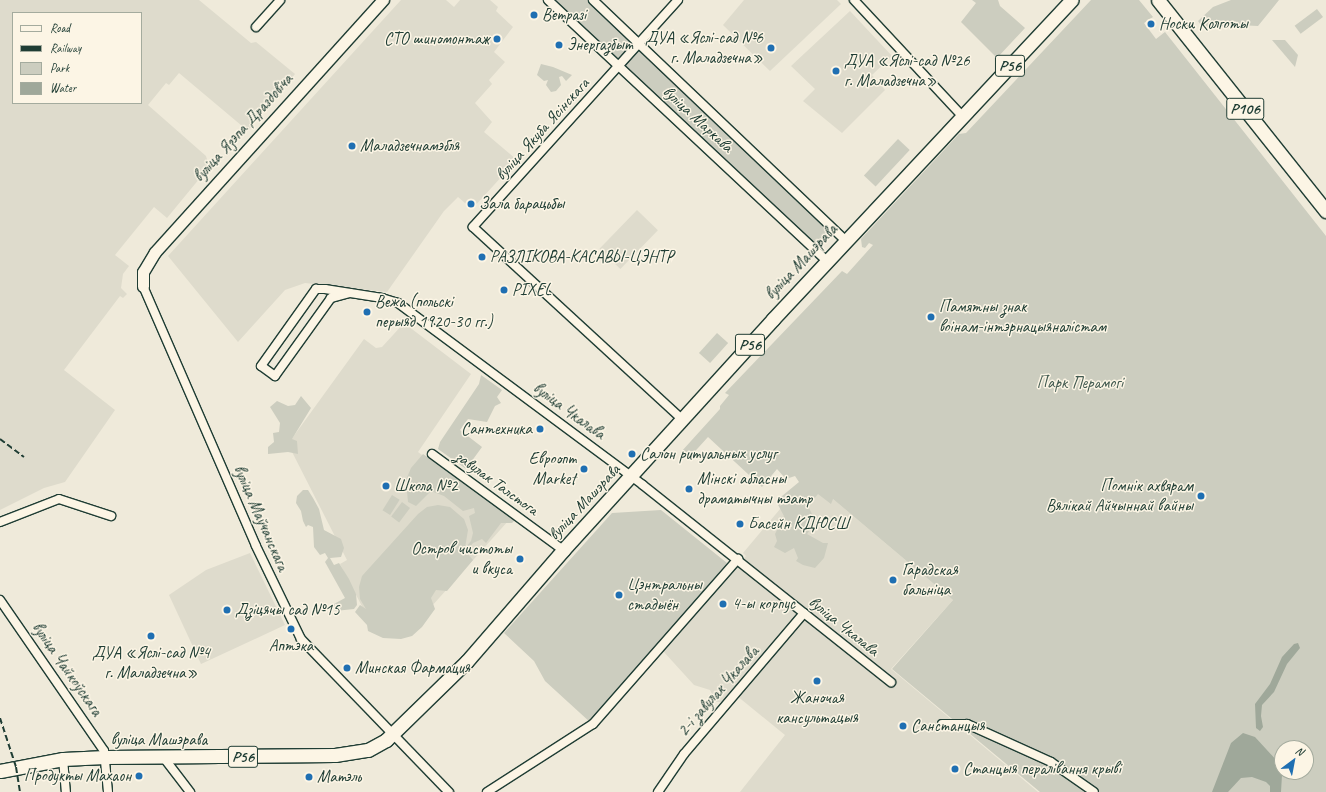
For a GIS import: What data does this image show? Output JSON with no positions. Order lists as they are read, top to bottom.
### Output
{
  "streets": {
    "main road": ["Р56", "Р106", "вуліца Машэрава"],
    "street": [
      "вуліца Маркава",
      "вуліца Язэпа Драздовіча",
      "вуліца Якуба Ясінскага",
      "вуліца Чкалава",
      "завулак Талстога",
      "вуліца Маўчанскага",
      "вуліца Чайкоўскага",
      "2-і завулак Чкалава"
    ]
  },
  "crossings": [
    ["вуліца Маркава", "вуліца Якуба Ясінскага"],
    ["вуліца Маркава", "вуліца Машэрава"],
    ["вуліца Язэпа Драздовіча", "вуліца Маўчанскага"],
    ["вуліца Якуба Ясінскага", "вуліца Машэрава"],
    ["вуліца Машэрава", "вуліца Чкалава"],
    ["вуліца Машэрава", "завулак Талстога"],
    ["вуліца Машэрава", "вуліца Маўчанскага"],
    ["вуліца Машэрава", "вуліца Чайкоўскага"],
    ["вуліца Чкалава", "2-і завулак Чкалава"]
  ],
  "parks": ["Парк Перамогі"],
  "places": [
    "Ветразі",
    "Носки Колготы",
    "СТО шиномонтаж",
    "Энергазбыт",
    "ДУА «Яслі-сад №6 г. Маладзечна»",
    "ДУА «Яслі-сад №26 г. Маладзечна»",
    "Маладзечнамэбля",
    "Зала барацьбы",
    "РАЗЛІКОВА-КАСАВЫ-ЦЭНТР",
    "PIXEL",
    "Вежа (польскі перыяд 1920-30 гг.)",
    "Памятны знак воінам-інтэрнацыяналістам",
    "Сантехника",
    "Салон ритуальных услуг",
    "Евроопт Market",
    "Школа №2",
    "Мінскі абласны драматычны тэатр",
    "Помнік ахвярам Вялікай Айчыннай вайны",
    "Басейн КДЮСШ",
    "Остров чистоты и вкуса",
    "Гарадская бальніца",
    "Цэнтральны стадыён",
    "4-ы корпус",
    "Дзіцячы сад №15",
    "Аптэка",
    "ДУА «Яслі-сад №4 г. Маладзечна»",
    "Минская Фармация",
    "Жаночая кансультацыя",
    "Санстанцыя",
    "Станцыя пералівання крыві",
    "Продукты Махаон",
    "Матэль"
  ],
  "legend": [
    "Road",
    "Railway",
    "Park",
    "Water"
  ],
  "north": "top right"
}
